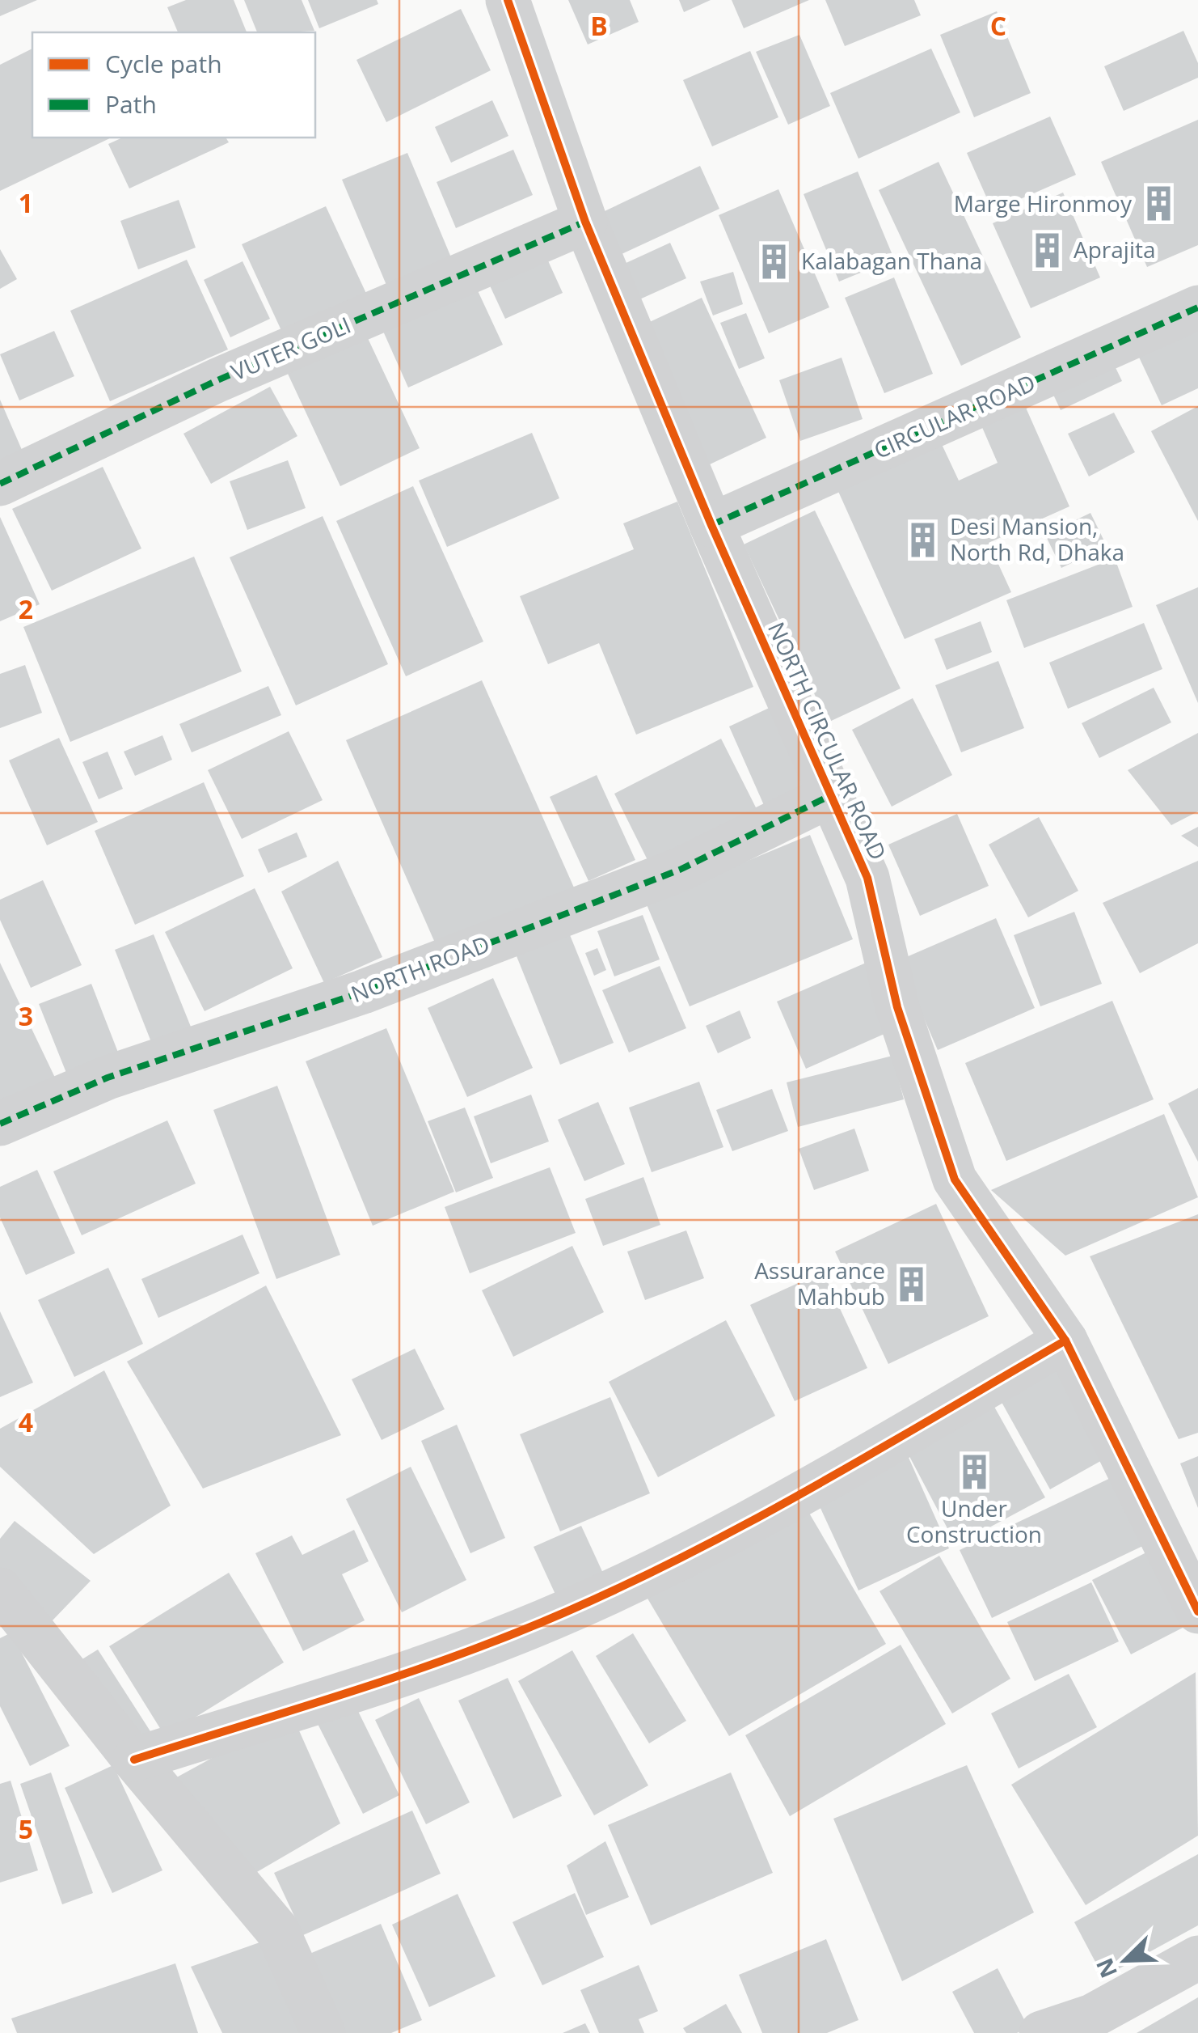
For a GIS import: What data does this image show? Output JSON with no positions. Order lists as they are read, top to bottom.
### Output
{
  "streets": {
    "street": [
      "VUTER GOLI",
      "CIRCULAR ROAD",
      "NORTH CIRCULAR ROAD",
      "NORTH ROAD"
    ]
  },
  "crossings": [
    ["VUTER GOLI", "NORTH CIRCULAR ROAD"],
    ["CIRCULAR ROAD", "NORTH CIRCULAR ROAD"],
    ["NORTH CIRCULAR ROAD", "NORTH ROAD"]
  ],
  "places": {
    "building": [
      "Marge Hironmoy",
      "Aprajita",
      "Kalabagan Thana",
      "Desi Mansion, North Rd, Dhaka",
      "Assurarance Mahbub",
      "Under Construction"
    ]
  },
  "legend": ["Cycle path", "Path"],
  "north": "bottom left",
  "grid": {
    "columns": ["B", "C"],
    "rows": [
      "1",
      "2",
      "3",
      "4",
      "5"
    ]
  }
}
